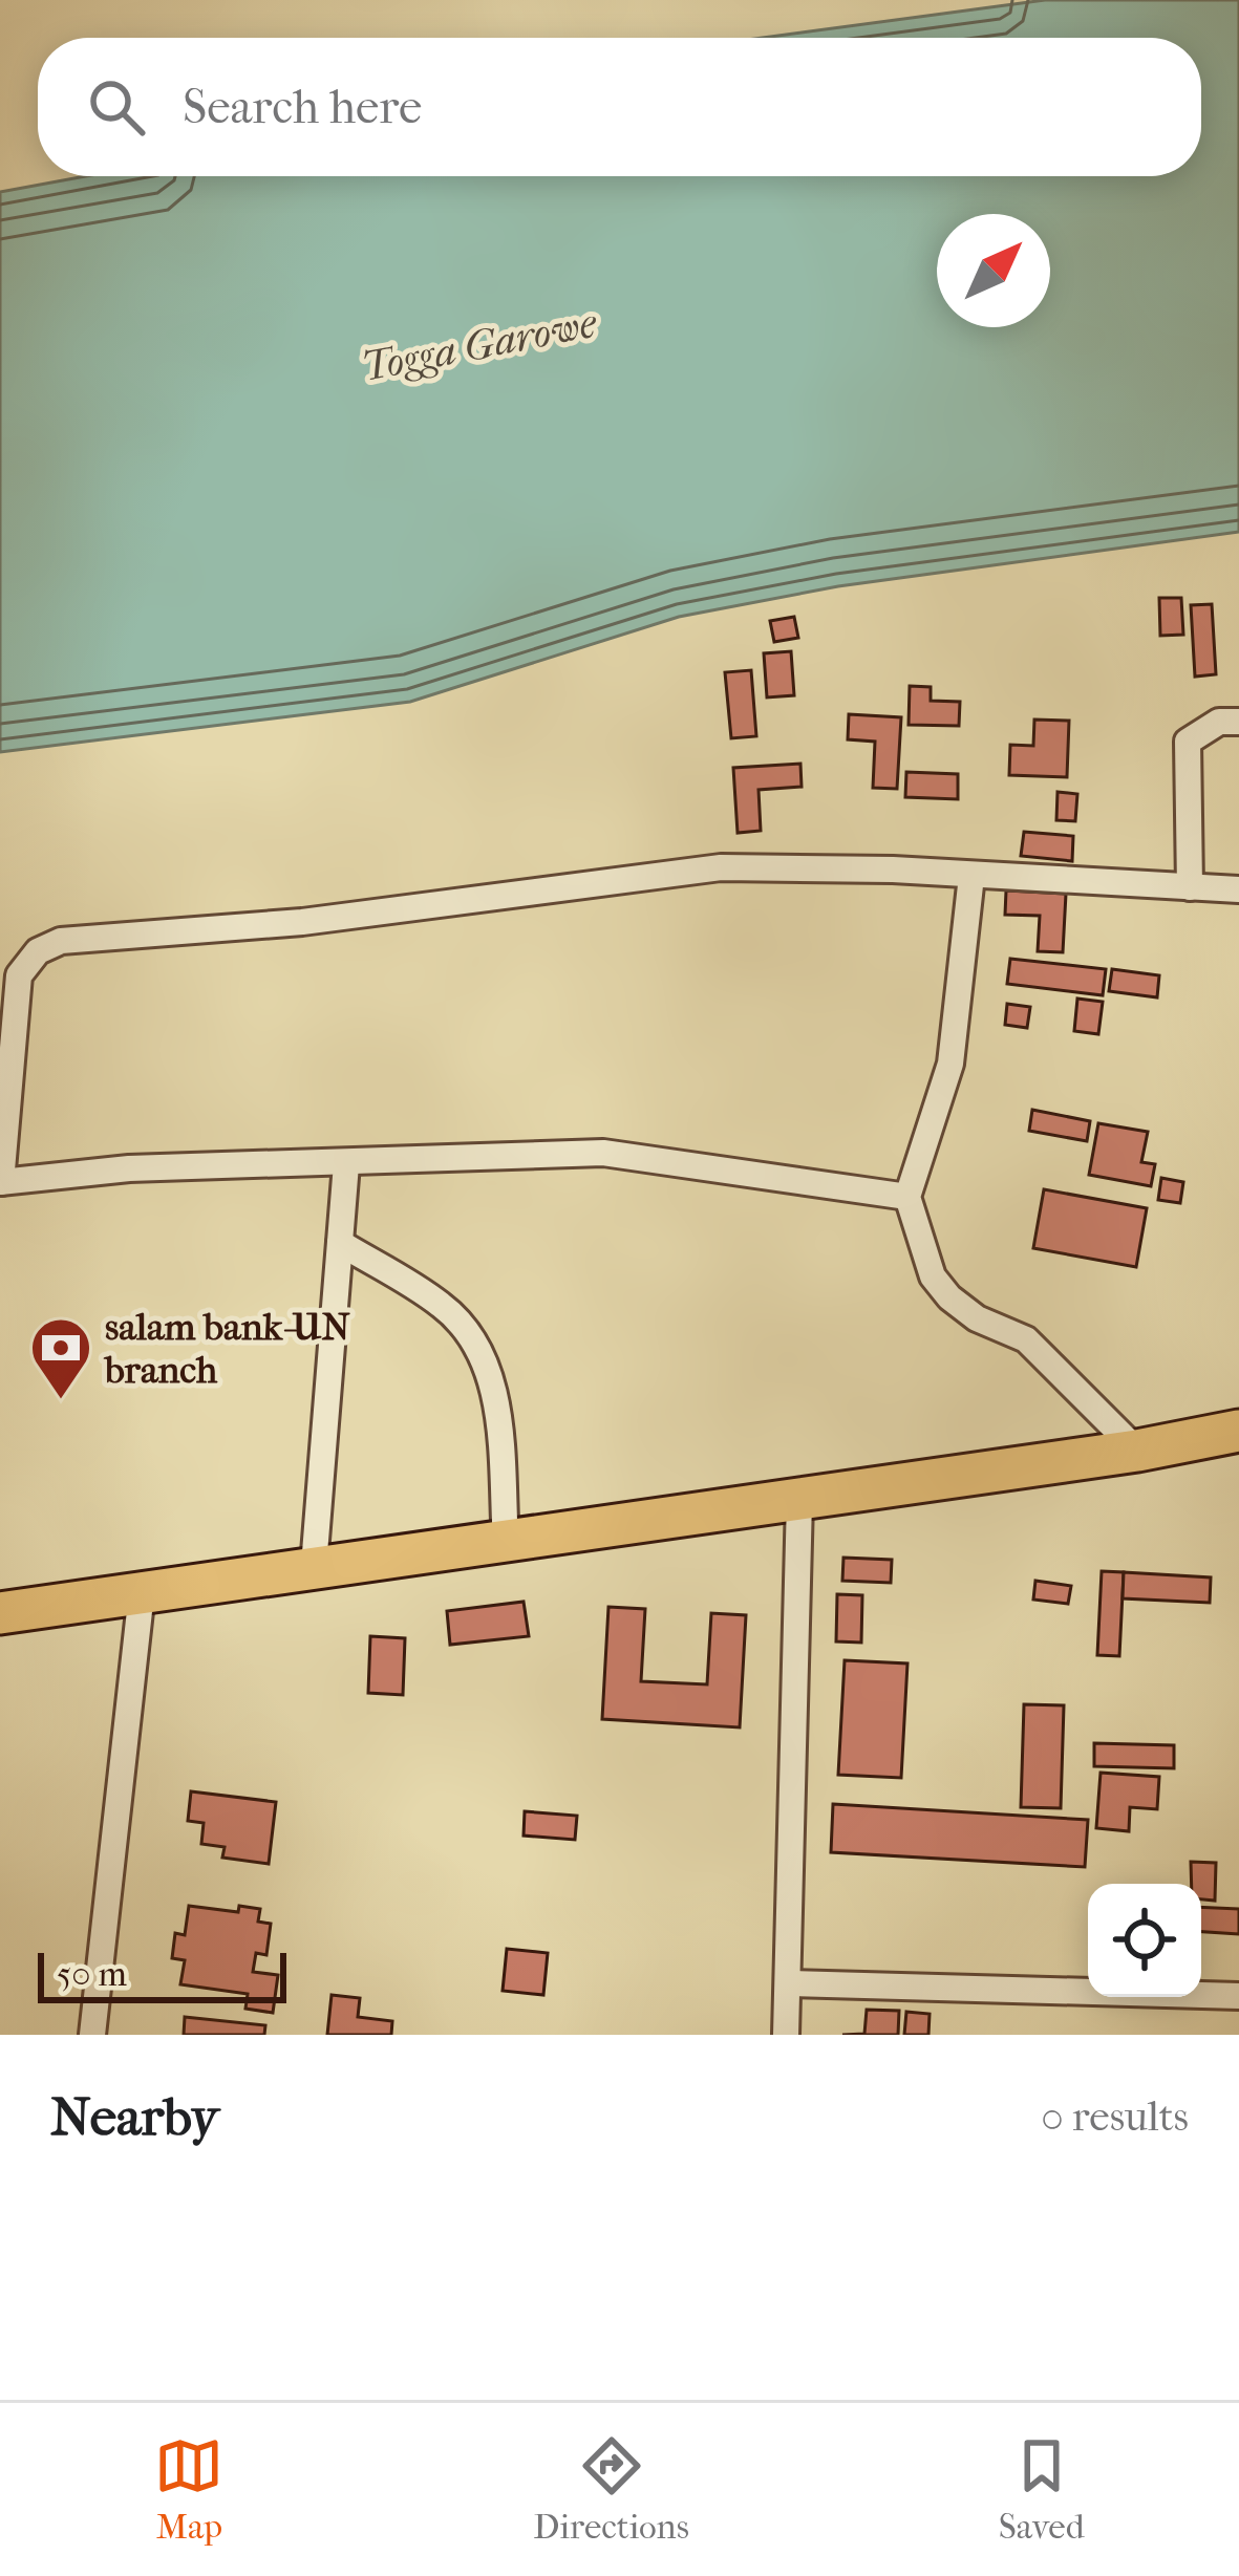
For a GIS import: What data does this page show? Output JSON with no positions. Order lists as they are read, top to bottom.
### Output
{
  "water": ["Togga Garowe"],
  "places": {
    "bank": ["salam bank-UN branch"]
  },
  "scale_bar": "50 m",
  "north": "top right",
  "page": {
    "search": "Search here",
    "scale": "50 m",
    "heading": ["Nearby", "0 results"],
    "nav": ["Map", "Directions", "Saved"]
  }
}
